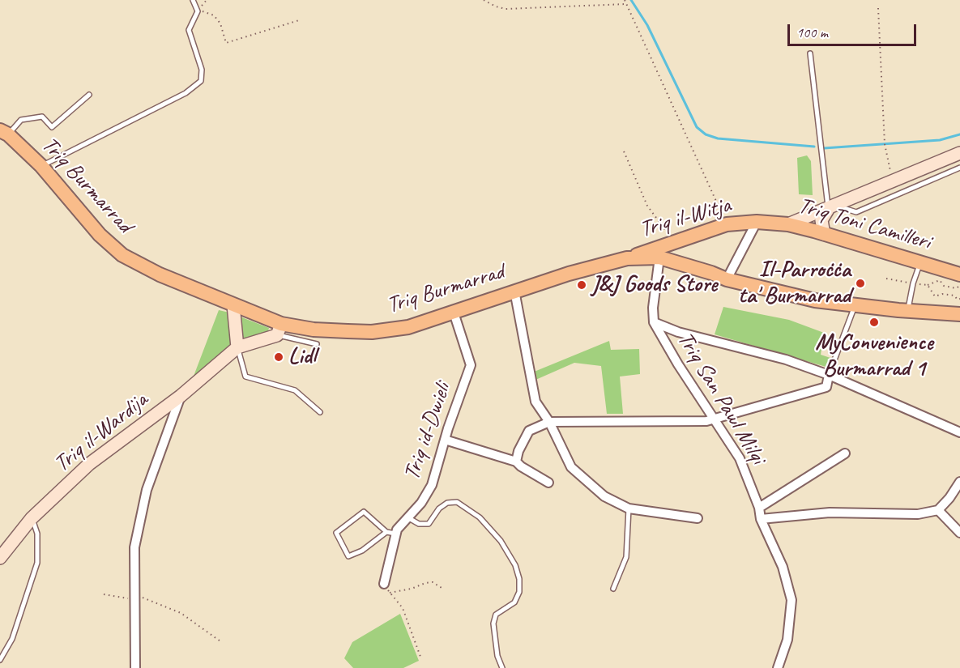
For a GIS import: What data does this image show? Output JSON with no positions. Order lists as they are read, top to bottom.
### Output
{
  "streets": {
    "main road": ["Triq Burmarrad", "Triq il-Witja", "Triq Toni Camilleri"],
    "street": ["Triq San Pawl Milqi", "Triq id-Dwieli", "Triq il-Wardija"]
  },
  "crossings": [
    ["Triq Burmarrad", "Triq il-Witja"],
    ["Triq Burmarrad", "Triq San Pawl Milqi"],
    ["Triq Burmarrad", "Triq id-Dwieli"],
    ["Triq Burmarrad", "Triq il-Wardija"],
    ["Triq il-Witja", "Triq Toni Camilleri"]
  ],
  "places": [
    "Il-Parroċċa ta' Burmarrad",
    "J&J Goods Store",
    "MyConvenience Burmarrad 1",
    "Lidl"
  ],
  "scale_bar": "100 m"
}
